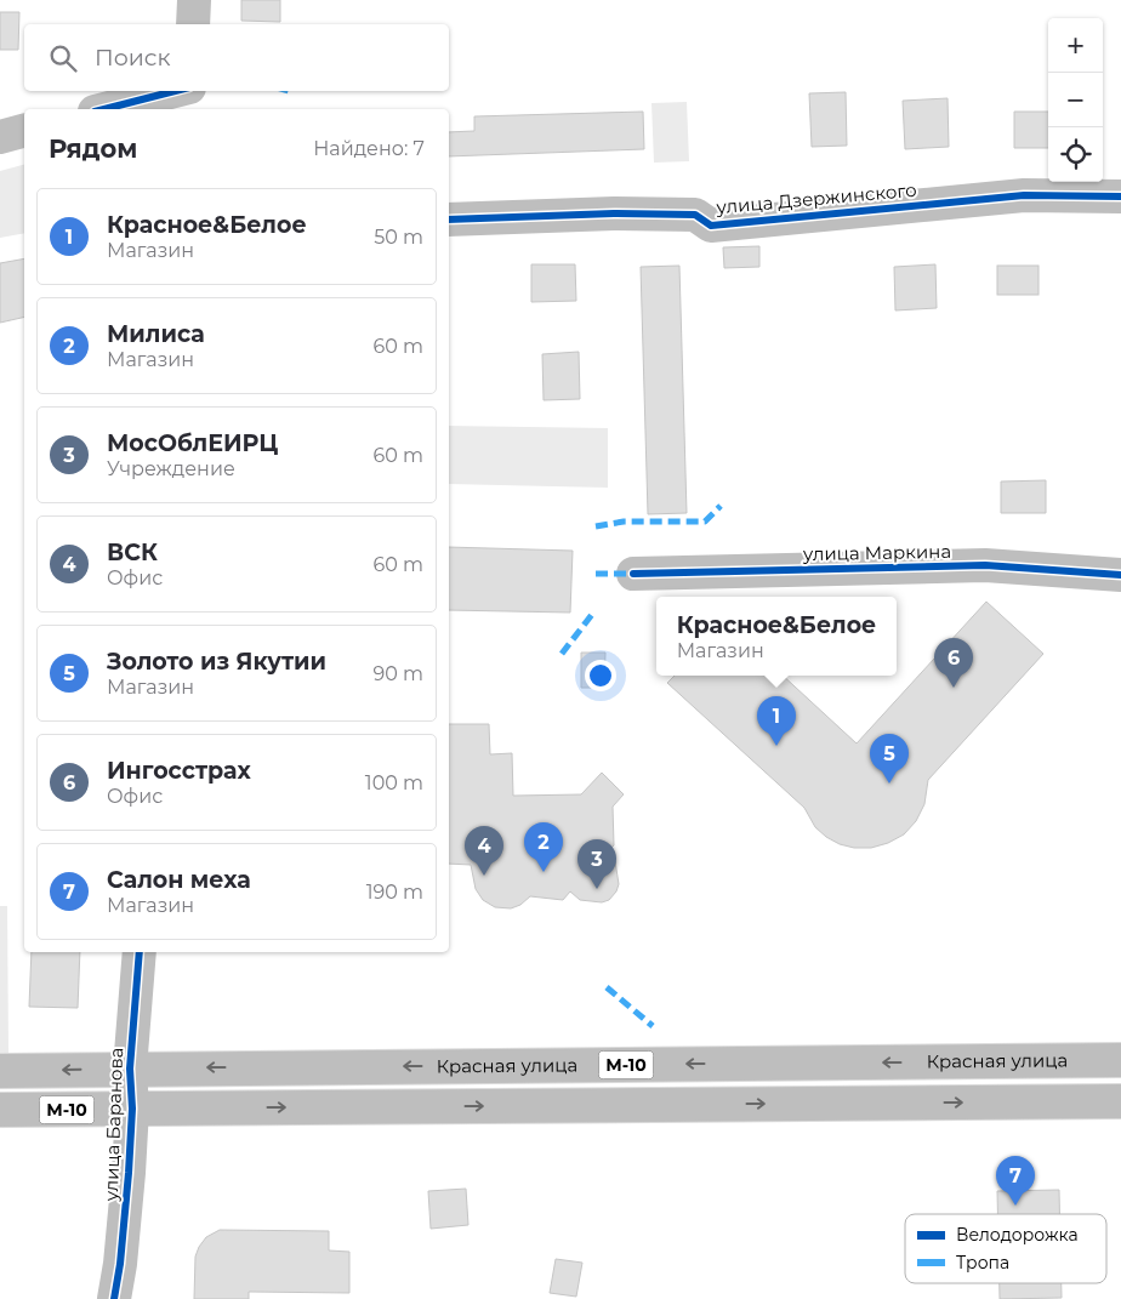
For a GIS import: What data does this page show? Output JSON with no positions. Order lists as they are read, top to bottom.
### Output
{
  "streets": {
    "main road": [
      "улица Дзержинского",
      "улица Маркина",
      "Красная улица",
      "М-10",
      "улица Баранова"
    ]
  },
  "crossings": [
    ["Красная улица", "улица Баранова"],
    ["М-10", "улица Баранова"]
  ],
  "legend": ["Велодорожка", "Тропа"],
  "page": {
    "map_buttons": ["+", "−"],
    "search": "Поиск",
    "heading": ["Рядом", "Найдено: 7"],
    "list": [
      {
        "mark": "1",
        "name": "Красное&Белое",
        "note": "Магазин",
        "value": "50 m"
      },
      {
        "mark": "2",
        "name": "Милиса",
        "note": "Магазин",
        "value": "60 m"
      },
      {
        "mark": "3",
        "name": "МосОблЕИРЦ",
        "note": "Учреждение",
        "value": "60 m"
      },
      {
        "mark": "4",
        "name": "ВСК",
        "note": "Офис",
        "value": "60 m"
      },
      {
        "mark": "5",
        "name": "Золото из Якутии",
        "note": "Магазин",
        "value": "90 m"
      },
      {
        "mark": "6",
        "name": "Ингосстрах",
        "note": "Офис",
        "value": "100 m"
      },
      {
        "mark": "7",
        "name": "Салон меха",
        "note": "Магазин",
        "value": "190 m"
      }
    ],
    "popup": ["Красное&Белое", "Магазин"],
    "pins": [
      "6",
      "1",
      "5",
      "2",
      "4",
      "3",
      "7"
    ]
  }
}
